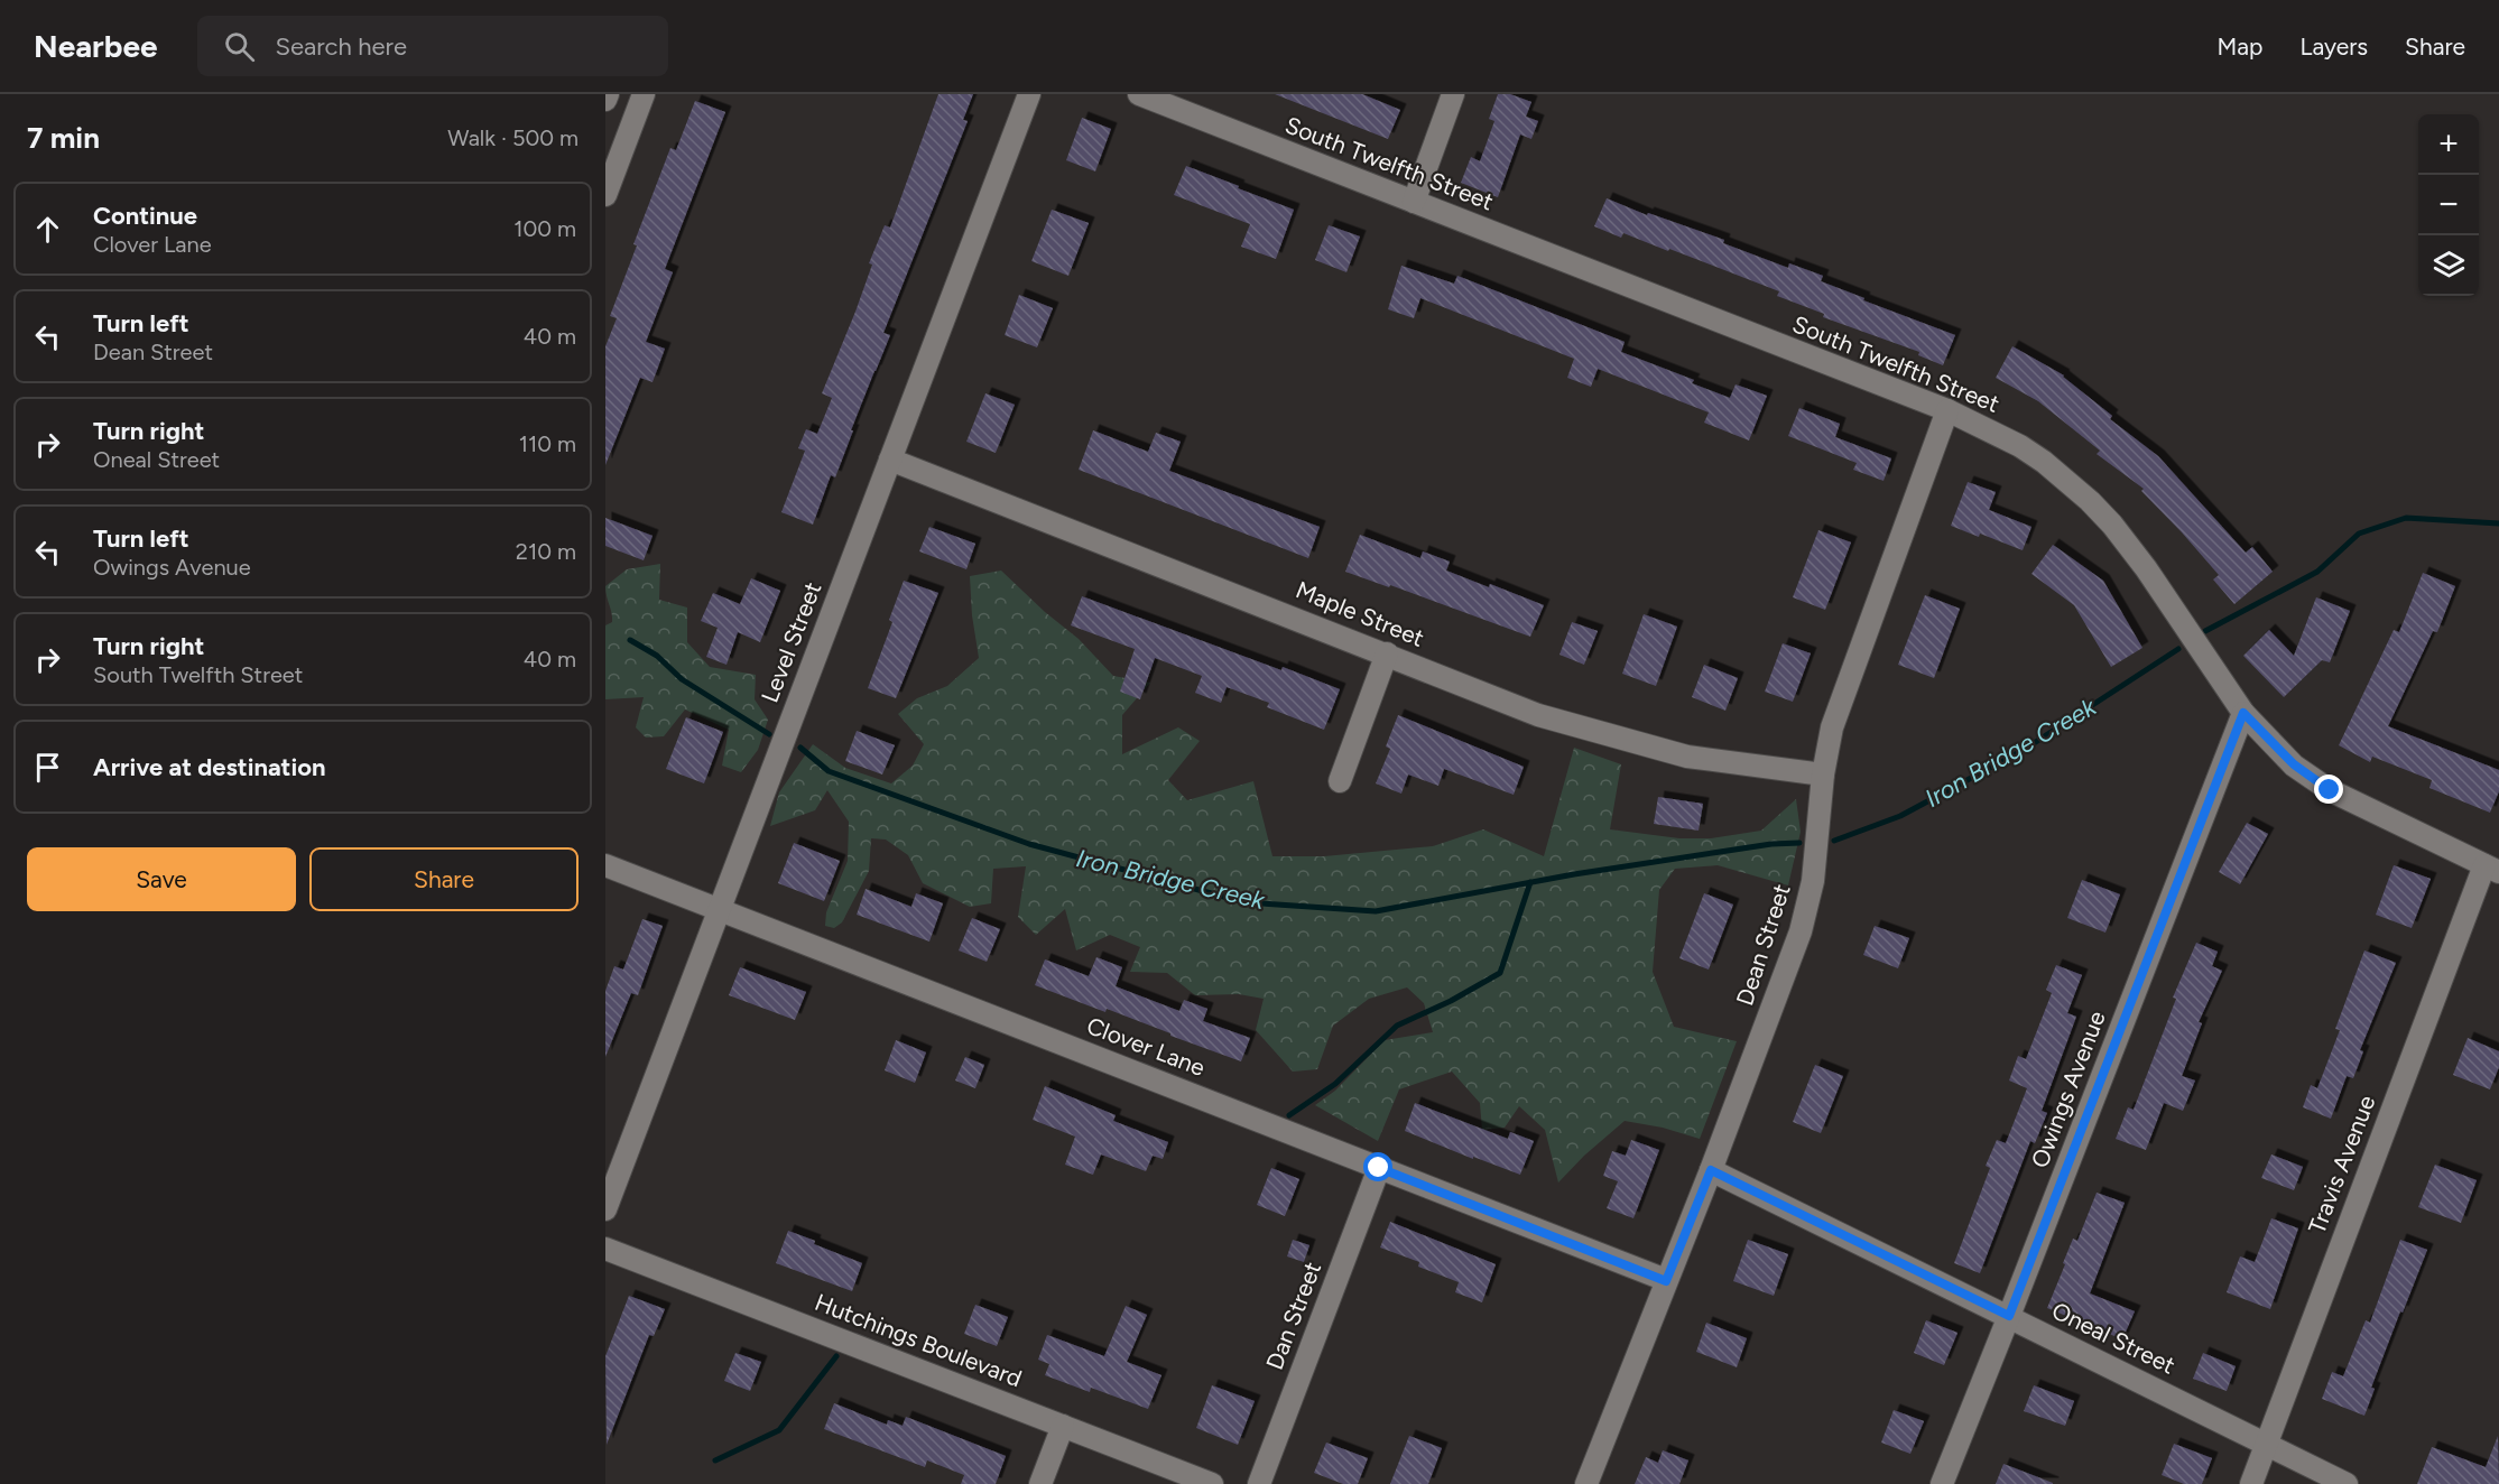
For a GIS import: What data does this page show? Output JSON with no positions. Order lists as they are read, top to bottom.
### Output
{
  "streets": {
    "street": [
      "South Twelfth Street",
      "Maple Street",
      "Level Street",
      "Dean Street",
      "Clover Lane",
      "Owings Avenue",
      "Travis Avenue",
      "Dan Street",
      "Oneal Street",
      "Hutchings Boulevard"
    ]
  },
  "crossings": [
    ["South Twelfth Street", "Dean Street"],
    ["South Twelfth Street", "Owings Avenue"],
    ["South Twelfth Street", "Travis Avenue"],
    ["Maple Street", "Level Street"],
    ["Maple Street", "Dean Street"],
    ["Level Street", "Clover Lane"],
    ["Dean Street", "Clover Lane"],
    ["Dean Street", "Oneal Street"],
    ["Clover Lane", "Dan Street"],
    ["Owings Avenue", "Oneal Street"],
    ["Travis Avenue", "Oneal Street"]
  ],
  "water": ["Iron Bridge Creek"],
  "page": {
    "header": "Nearbee",
    "search": "Search here",
    "nav": ["Map", "Layers", "Share"],
    "heading": ["7 min", "Walk · 500 m"],
    "map_buttons": ["+", "−"],
    "list": [
      ["Continue", "Clover Lane", "100 m"],
      ["Turn left", "Dean Street", "40 m"],
      ["Turn right", "Oneal Street", "110 m"],
      ["Turn left", "Owings Avenue", "210 m"],
      ["Turn right", "South Twelfth Street", "40 m"],
      "Arrive at destination"
    ],
    "buttons": ["Save", "Share"]
  }
}
